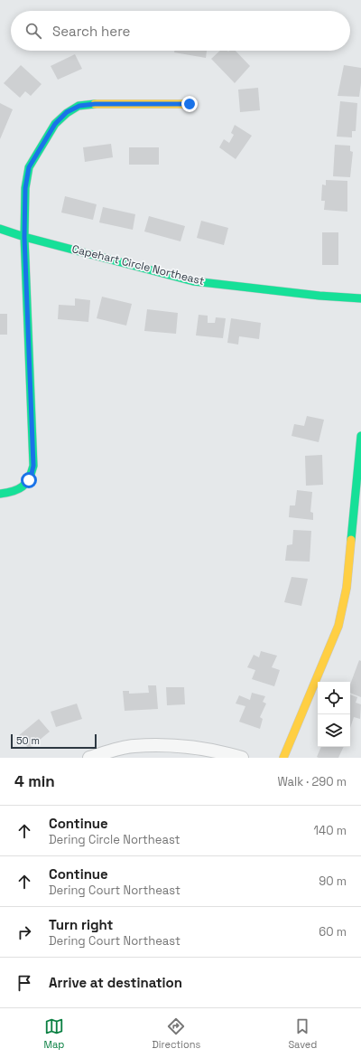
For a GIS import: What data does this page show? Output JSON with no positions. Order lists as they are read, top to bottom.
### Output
{
  "streets": {
    "street": ["Capehart Circle Northeast"]
  },
  "scale_bar": "50 m",
  "page": {
    "search": "Search here",
    "scale": "50 m",
    "heading": ["4 min", "Walk · 290 m"],
    "list": [
      ["Continue", "Dering Circle Northeast", "140 m"],
      ["Continue", "Dering Court Northeast", "90 m"],
      ["Turn right", "Dering Court Northeast", "60 m"],
      "Arrive at destination"
    ],
    "nav": ["Map", "Directions", "Saved"]
  }
}
